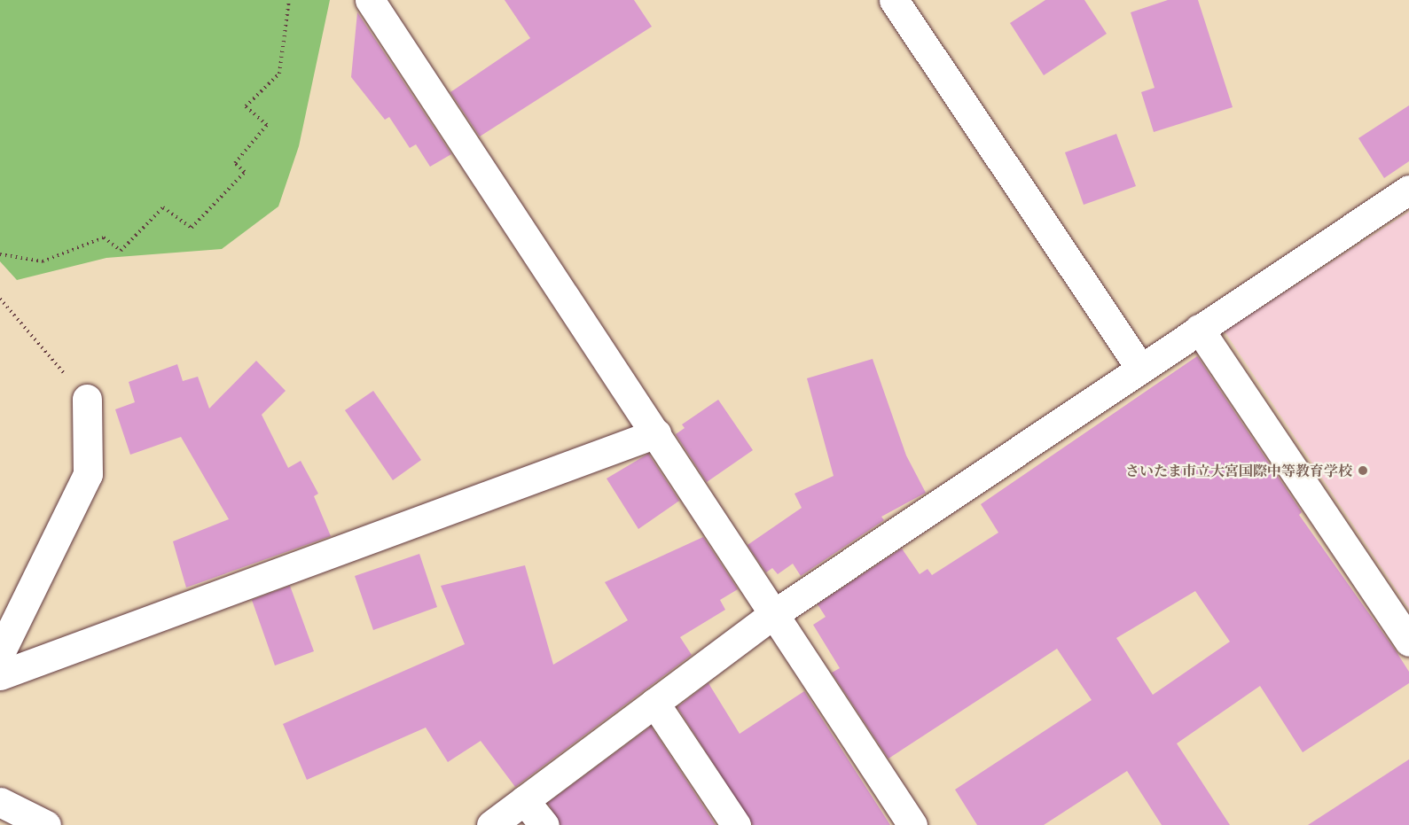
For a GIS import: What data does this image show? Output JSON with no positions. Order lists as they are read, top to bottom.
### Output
{
  "places": ["さいたま市立大宮国際中等教育学校"]
}
